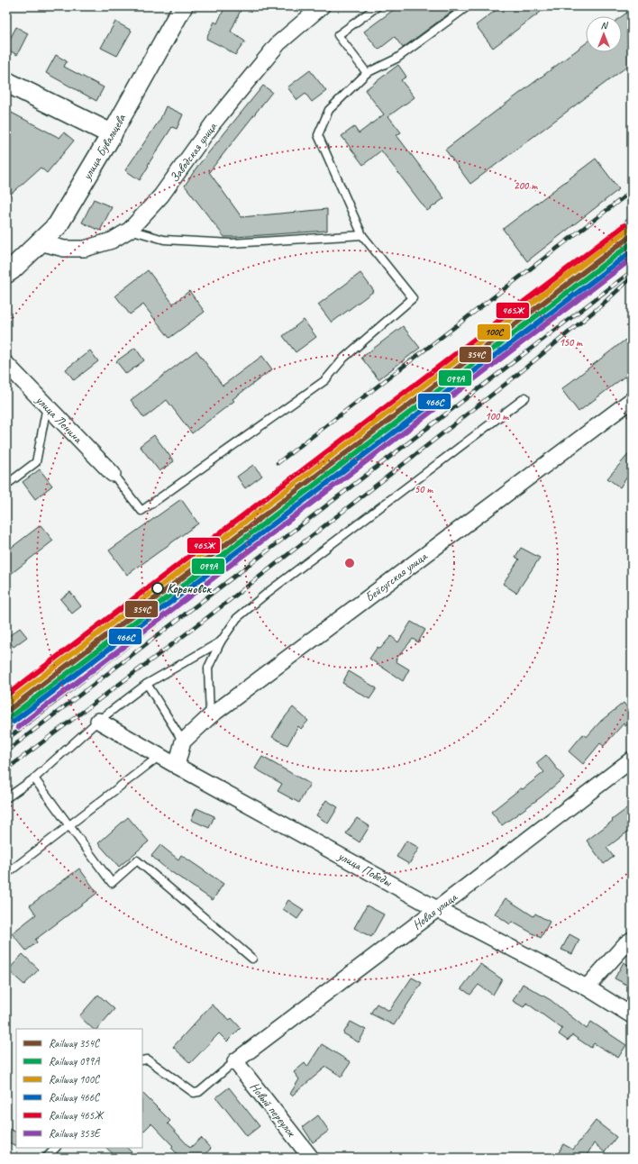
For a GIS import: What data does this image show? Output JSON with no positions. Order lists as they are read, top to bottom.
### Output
{
  "streets": {
    "main road": ["улица Бувальцева"],
    "street": [
      "Заводская улица",
      "улица Ленина",
      "Бейсугская улица",
      "улица Победы",
      "Новая улица",
      "Новый переулок"
    ]
  },
  "crossings": [
    ["улица Бувальцева", "Заводская улица"],
    ["улица Победы", "Новая улица"],
    ["Новая улица", "Новый переулок"]
  ],
  "places": ["Кореновск"],
  "lines": [
    "rail line 465Ж",
    "rail line 100C",
    "rail line 354С",
    "rail line 099А",
    "rail line 466С",
    "rail line 353Е"
  ],
  "legend": [
    "Railway 354С",
    "Railway 099А",
    "Railway 100C",
    "Railway 466С",
    "Railway 465Ж",
    "Railway 353Е"
  ],
  "north": "top",
  "rings": [
    "200 m",
    "150 m",
    "100 m",
    "50 m"
  ]
}
